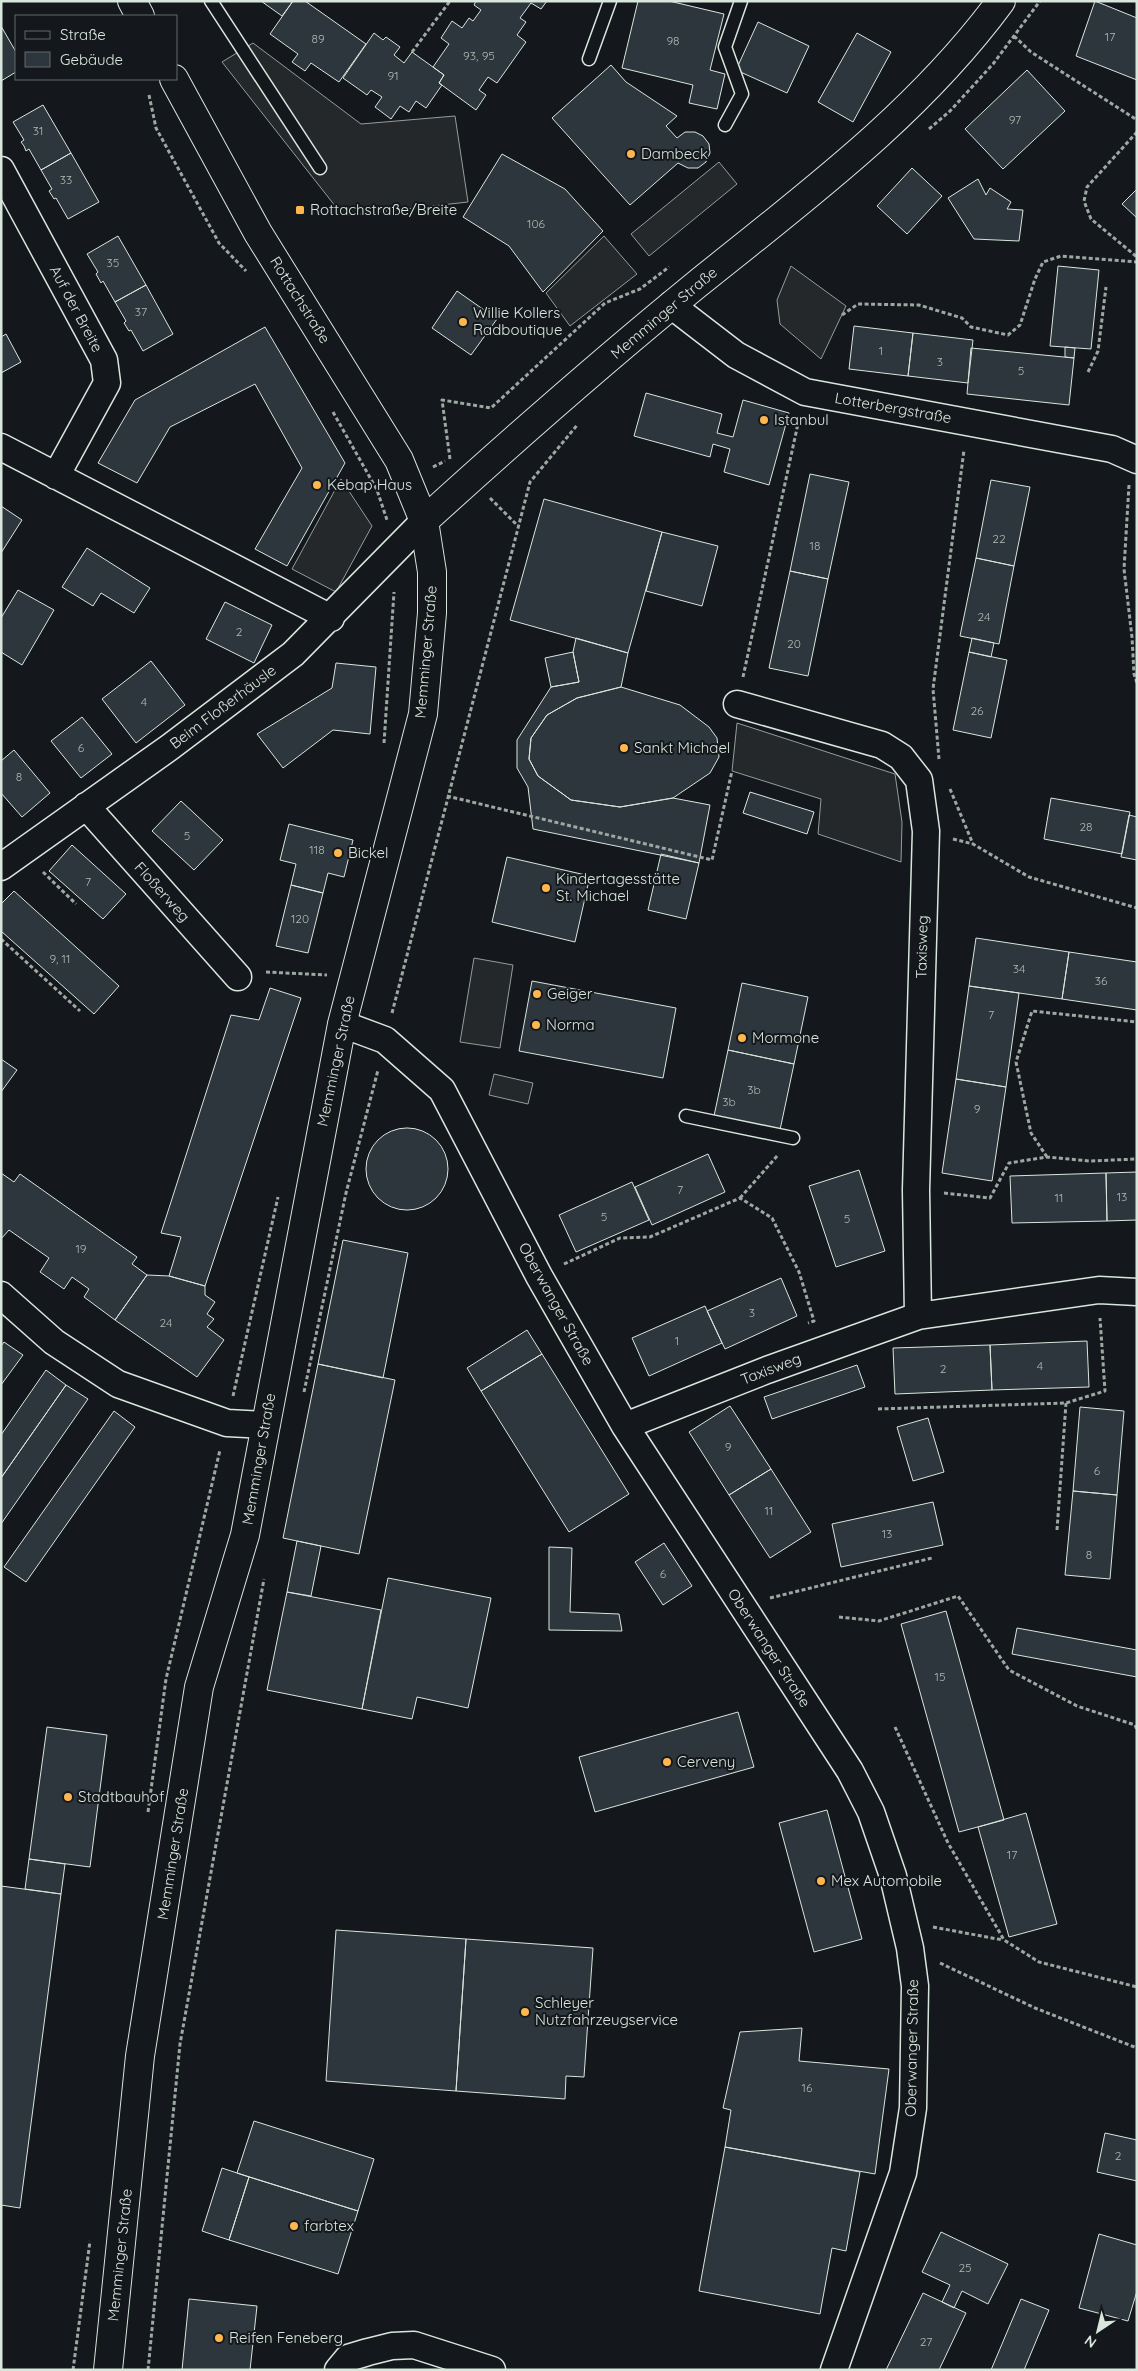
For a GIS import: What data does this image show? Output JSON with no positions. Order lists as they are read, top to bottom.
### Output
{
  "streets": {
    "main road": ["Rottachstraße", "Memminger Straße"],
    "street": [
      "Auf der Breite",
      "Lotterbergstraße",
      "Beim Floßerhäusle",
      "Floßerweg",
      "Taxisweg",
      "Oberwanger Straße"
    ]
  },
  "crossings": [
    ["Rottachstraße", "Memminger Straße"],
    ["Rottachstraße", "Beim Floßerhäusle"],
    ["Memminger Straße", "Lotterbergstraße"],
    ["Memminger Straße", "Beim Floßerhäusle"],
    ["Memminger Straße", "Oberwanger Straße"],
    ["Beim Floßerhäusle", "Floßerweg"],
    ["Taxisweg", "Oberwanger Straße"]
  ],
  "places": {
    "other": [
      "Dambeck",
      "Willie Kollers Radboutique",
      "Istanbul",
      "Kebap Haus",
      "Sankt Michael",
      "Bickel",
      "Kindertagesstätte St. Michael",
      "Geiger",
      "Norma",
      "Mormone",
      "Cerveny",
      "Stadtbauhof",
      "Mex Automobile",
      "Schleyer Nutzfahrzeugservice",
      "farbtex",
      "Reifen Feneberg"
    ],
    "transit": ["Rottachstraße/Breite"]
  },
  "house_numbers": [
    "17",
    "89",
    "98",
    "93, 95",
    "91",
    "97",
    "31",
    "33",
    "106",
    "35",
    "37",
    "1",
    "3",
    "5",
    "22",
    "18",
    "24",
    "2",
    "20",
    "4",
    "26",
    "6",
    "8",
    "28",
    "5",
    "118",
    "7",
    "120",
    "9, 11",
    "34",
    "36",
    "7",
    "3b",
    "3b",
    "9",
    "7",
    "13",
    "11",
    "5",
    "5",
    "19",
    "3",
    "24",
    "1",
    "4",
    "2",
    "9",
    "6",
    "11",
    "13",
    "8",
    "6",
    "15",
    "17",
    "16",
    "2",
    "25",
    "27"
  ],
  "legend": ["Straße", "Gebäude"],
  "north": "bottom left"
}
